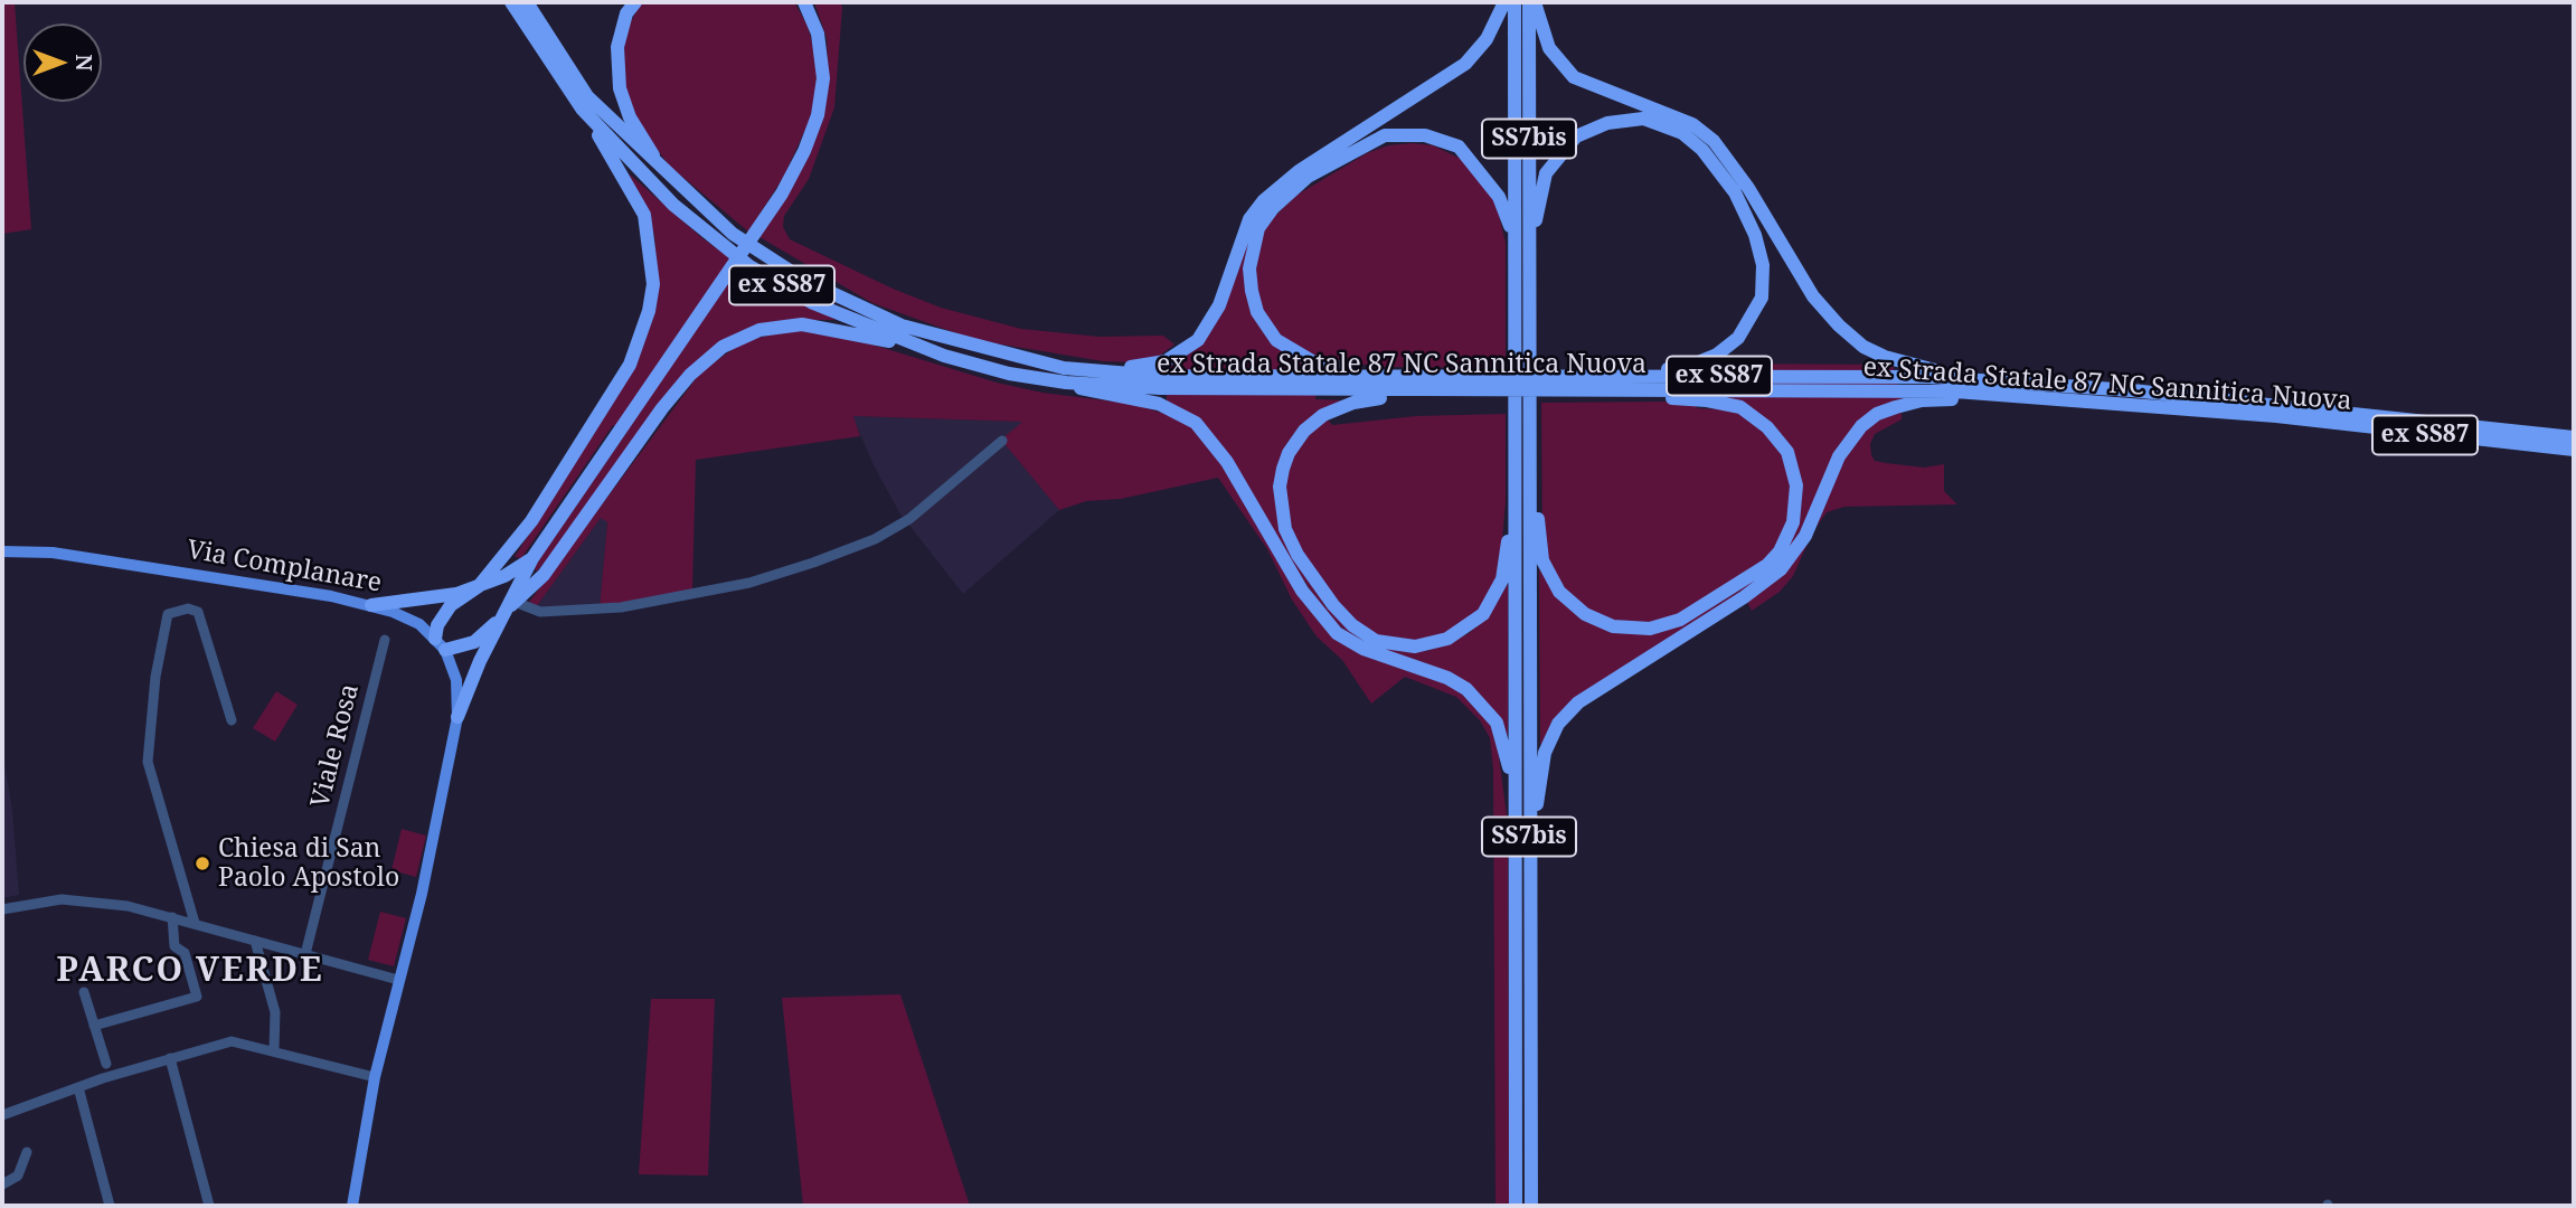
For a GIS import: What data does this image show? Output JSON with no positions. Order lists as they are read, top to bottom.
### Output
{
  "streets": {
    "highway": ["SS7bis", "ex SS87", "ex Strada Statale 87 NC Sannitica Nuova"],
    "main road": ["Via Complanare"],
    "street": ["Viale Rosa"]
  },
  "districts": ["PARCO VERDE"],
  "places": ["Chiesa di San Paolo Apostolo"],
  "north": "right"
}
